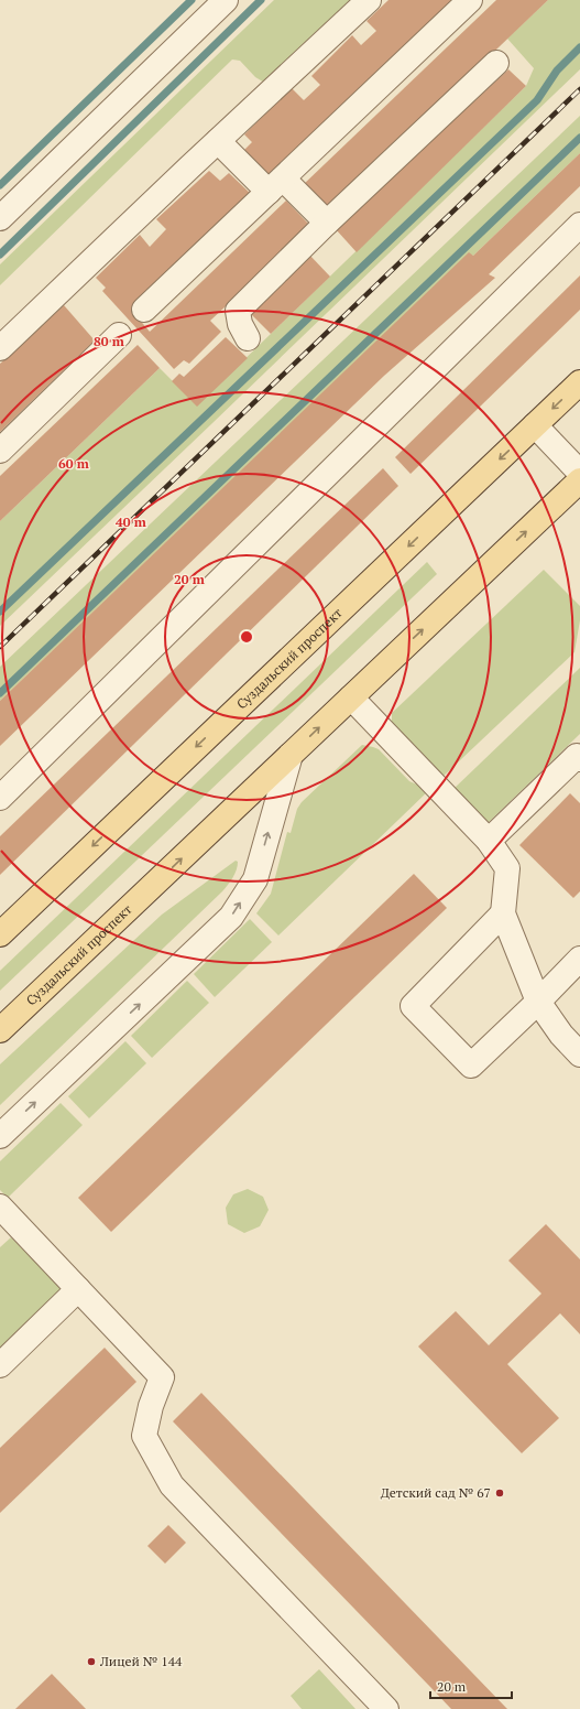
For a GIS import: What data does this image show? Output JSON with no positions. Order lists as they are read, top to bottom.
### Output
{
  "streets": {
    "main road": ["Суздальский проспект"]
  },
  "places": ["Детский сад № 67", "Лицей № 144"],
  "scale_bar": "20 m",
  "rings": [
    "80 m",
    "60 m",
    "40 m",
    "20 m"
  ]
}
